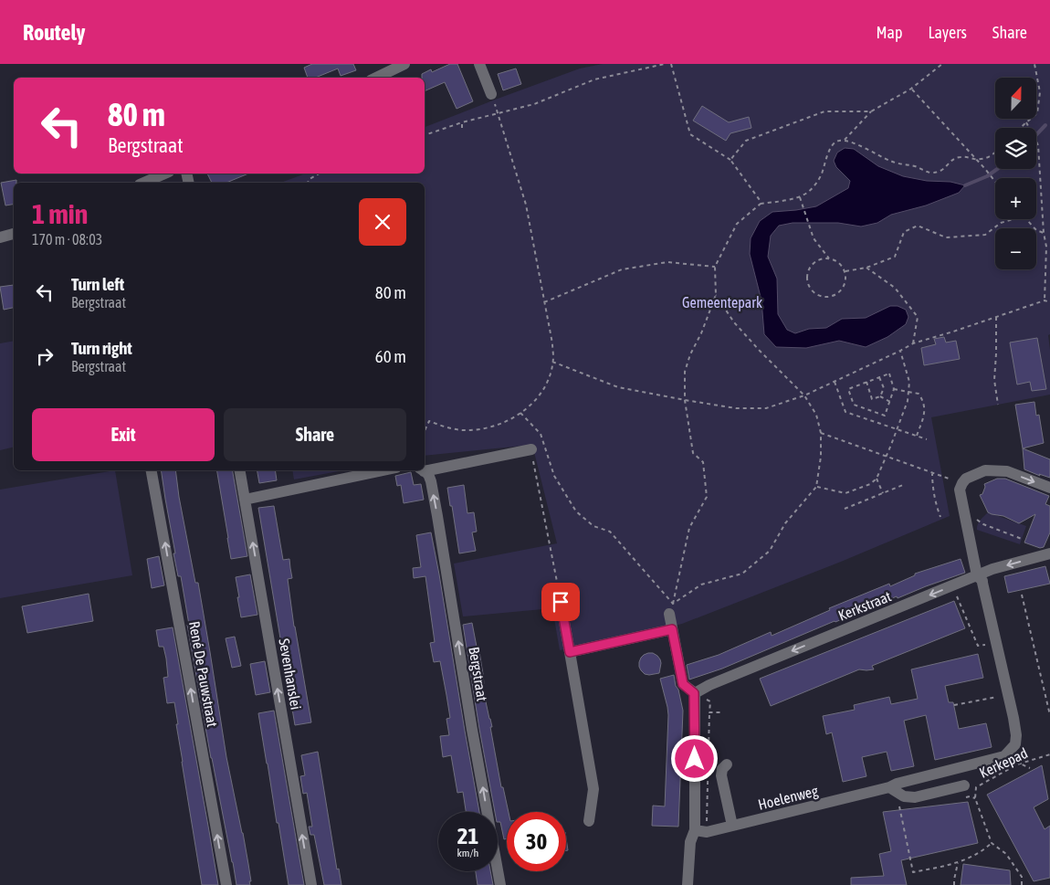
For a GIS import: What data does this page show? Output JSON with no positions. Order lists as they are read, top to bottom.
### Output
{
  "streets": {
    "street": [
      "Kerkstraat",
      "René De Pauwstraat",
      "Sevenhanslei",
      "Bergstraat",
      "Hoelenweg"
    ],
    "path": ["Kerkepad"]
  },
  "crossings": [
    ["Kerkstraat", "Hoelenweg"]
  ],
  "one_way": [
    "Kerkstraat",
    "René De Pauwstraat",
    "Sevenhanslei",
    "Bergstraat"
  ],
  "parks": ["Gemeentepark"],
  "north": "top",
  "page": {
    "header": "Routely",
    "nav": ["Map", "Layers", "Share"],
    "map_buttons": ["+", "−"],
    "turn": ["80 m", "Bergstraat"],
    "heading": ["1 min", "170 m · 08:03"],
    "list": [
      {
        "name": "Turn left",
        "note": "Bergstraat",
        "value": "80 m"
      },
      {
        "name": "Turn right",
        "note": "Bergstraat",
        "value": "60 m"
      }
    ],
    "buttons": ["Exit", "Share"],
    "speed": "21 km/h",
    "limit": "30"
  }
}
